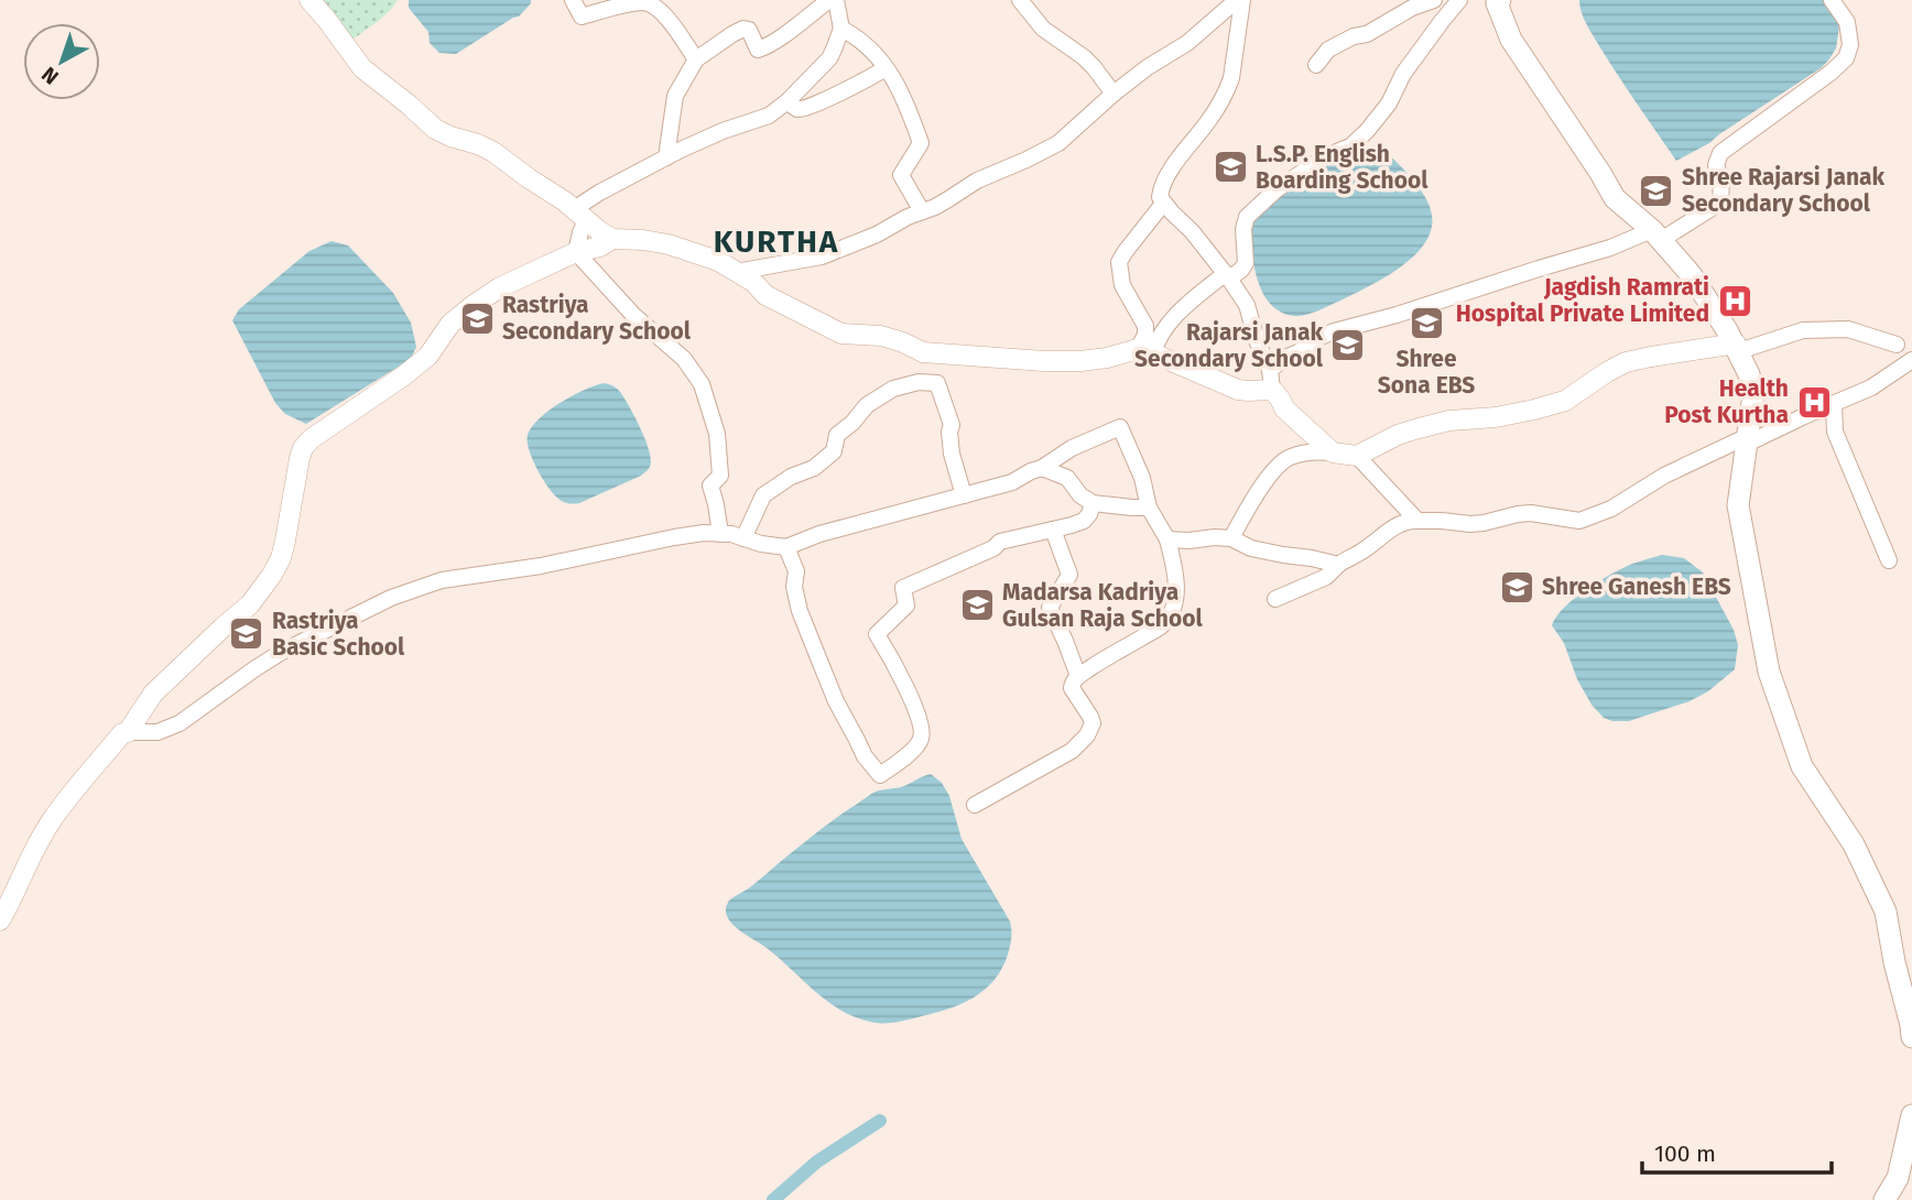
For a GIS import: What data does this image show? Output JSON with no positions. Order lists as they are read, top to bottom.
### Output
{
  "districts": ["KURTHA"],
  "places": {
    "school or university": [
      "L.S.P. English Boarding School",
      "Shree Rajarsi Janak Secondary School",
      "Rastriya Secondary School",
      "Shree Sona EBS",
      "Rajarsi Janak Secondary School",
      "Shree Ganesh EBS",
      "Madarsa Kadriya Gulsan Raja School",
      "Rastriya Basic School"
    ],
    "hospital": ["Jagdish Ramrati Hospital Private Limited", "Health Post Kurtha"]
  },
  "scale_bar": "100 m",
  "north": "bottom left"
}
